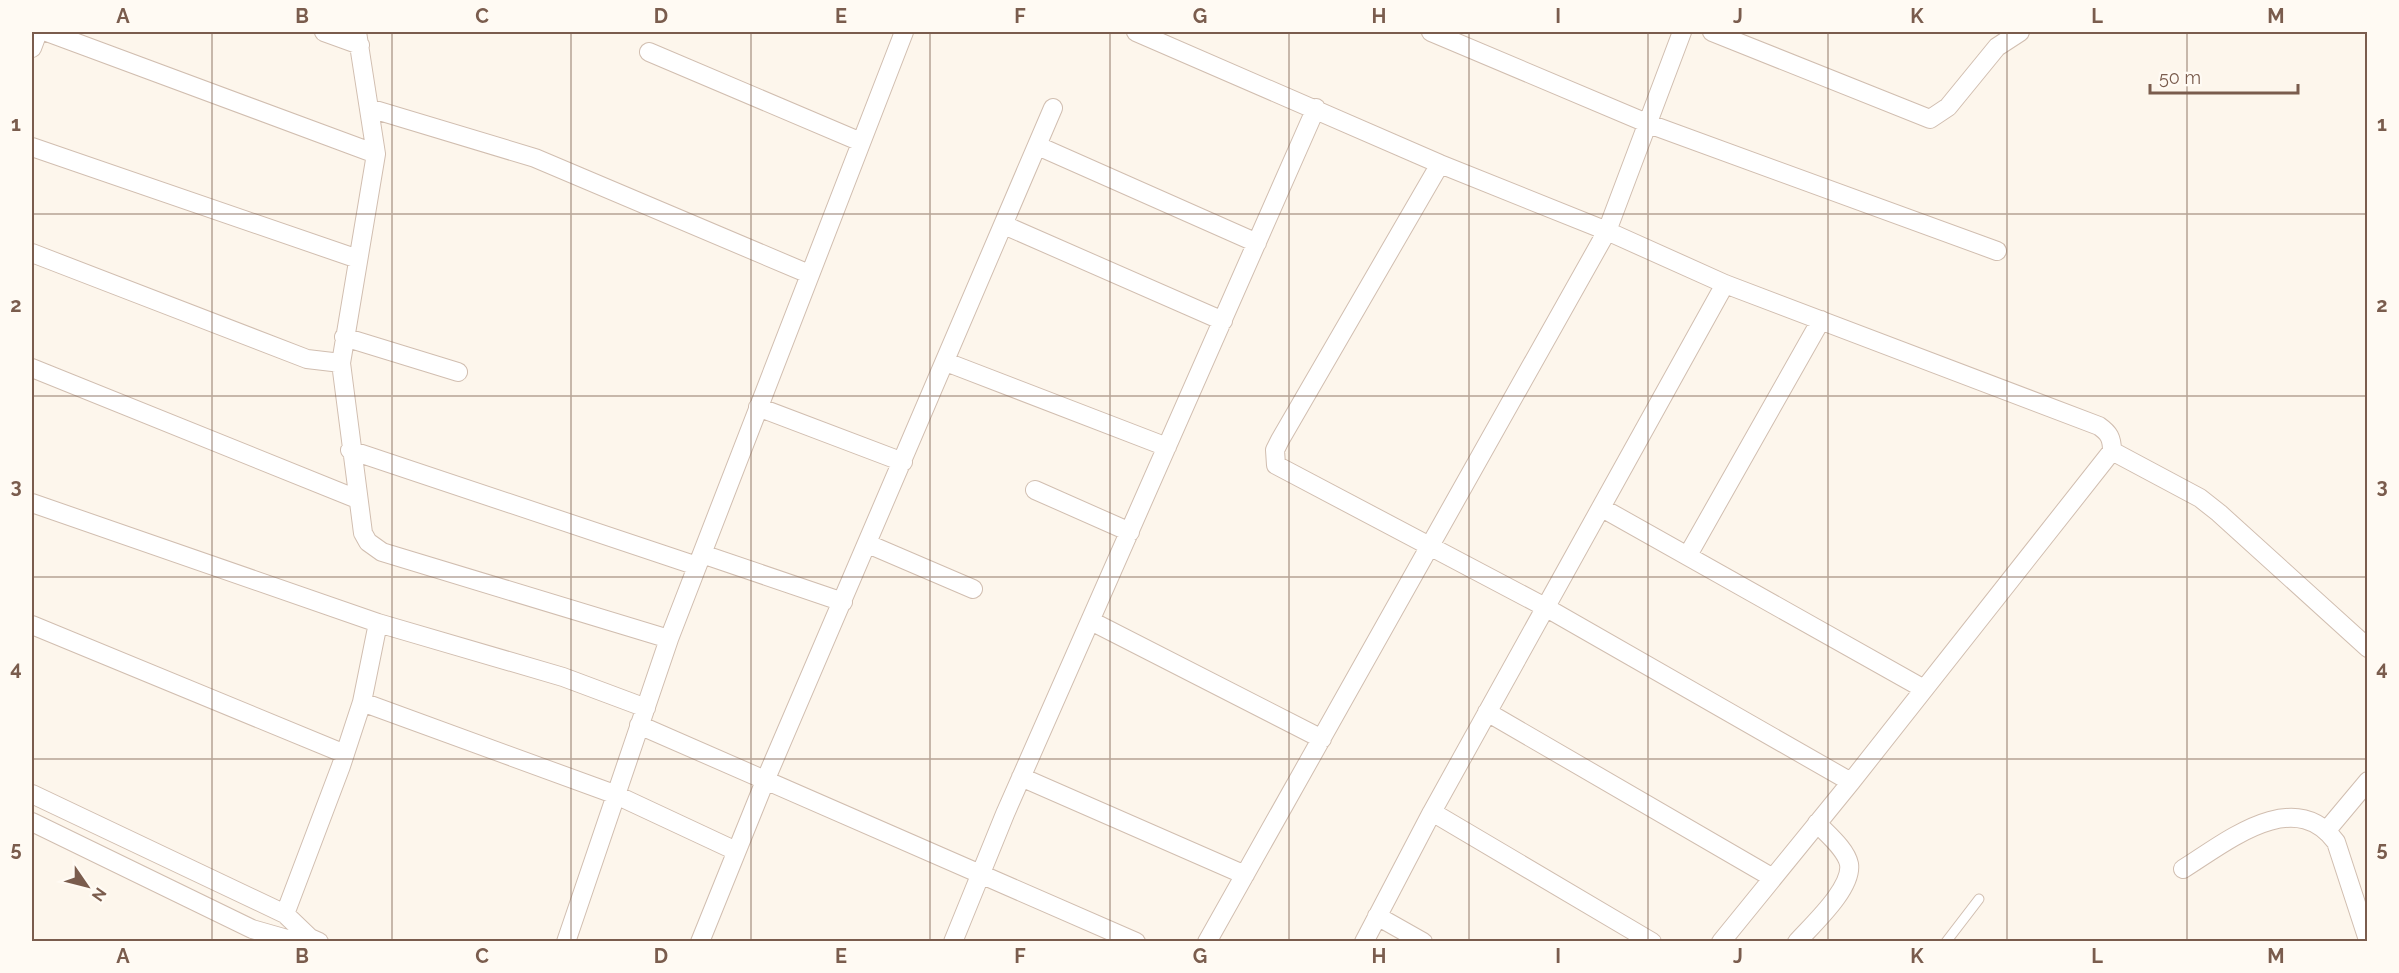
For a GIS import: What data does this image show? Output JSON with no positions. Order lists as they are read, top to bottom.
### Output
{
  "scale_bar": "50 m",
  "north": "bottom right",
  "grid": {
    "columns": [
      "A",
      "B",
      "C",
      "D",
      "E",
      "F",
      "G",
      "H",
      "I",
      "J",
      "K",
      "L",
      "M"
    ],
    "rows": [
      "1",
      "2",
      "3",
      "4",
      "5"
    ]
  }
}
